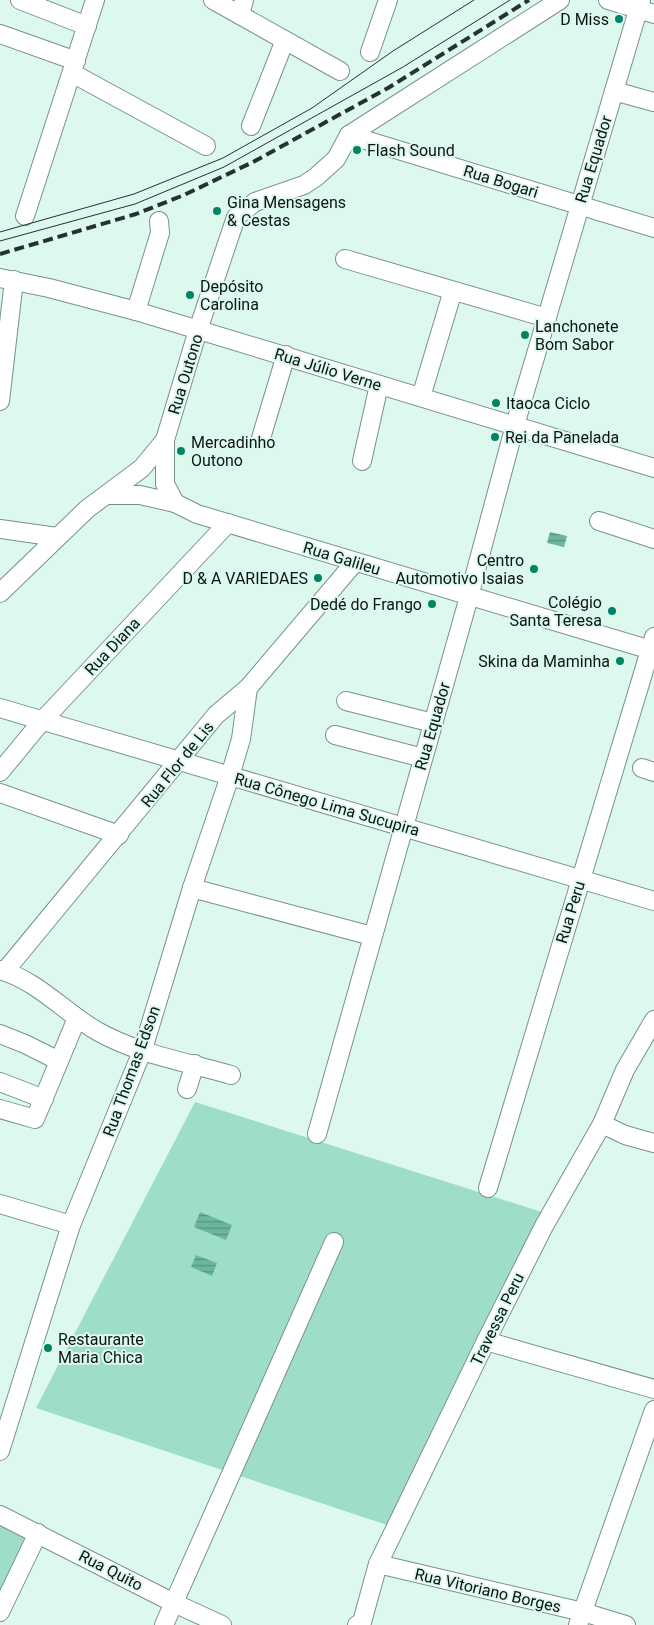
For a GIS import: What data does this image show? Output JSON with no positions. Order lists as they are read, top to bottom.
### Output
{
  "streets": {
    "street": [
      "Rua Equador",
      "Rua Bogari",
      "Rua Júlio Verne",
      "Rua Outono",
      "Rua Galileu",
      "Rua Diana",
      "Rua Flor de Lis",
      "Rua Cônego Lima Sucupira",
      "Rua Peru",
      "Rua Thomas Edson",
      "Travessa Peru",
      "Rua Quito",
      "Rua Vitoriano Borges"
    ]
  },
  "crossings": [
    ["Rua Equador", "Rua Bogari"],
    ["Rua Equador", "Rua Júlio Verne"],
    ["Rua Equador", "Rua Galileu"],
    ["Rua Equador", "Rua Cônego Lima Sucupira"],
    ["Rua Bogari", "Rua Outono"],
    ["Rua Júlio Verne", "Rua Outono"],
    ["Rua Galileu", "Rua Diana"],
    ["Rua Galileu", "Rua Flor de Lis"],
    ["Rua Galileu", "Rua Peru"],
    ["Rua Diana", "Rua Cônego Lima Sucupira"],
    ["Rua Flor de Lis", "Rua Cônego Lima Sucupira"],
    ["Rua Flor de Lis", "Rua Thomas Edson"],
    ["Rua Cônego Lima Sucupira", "Rua Peru"],
    ["Rua Cônego Lima Sucupira", "Rua Thomas Edson"],
    ["Travessa Peru", "Rua Vitoriano Borges"]
  ],
  "places": [
    "D Miss",
    "Flash Sound",
    "Gina Mensagens & Cestas",
    "Depósito Carolina",
    "Lanchonete Bom Sabor",
    "Itaoca Ciclo",
    "Rei da Panelada",
    "Mercadinho Outono",
    "Centro Automotivo Isaias",
    "D & A VARIEDAES",
    "Dedé do Frango",
    "Colégio Santa Teresa",
    "Skina da Maminha",
    "Restaurante Maria Chica"
  ]
}
